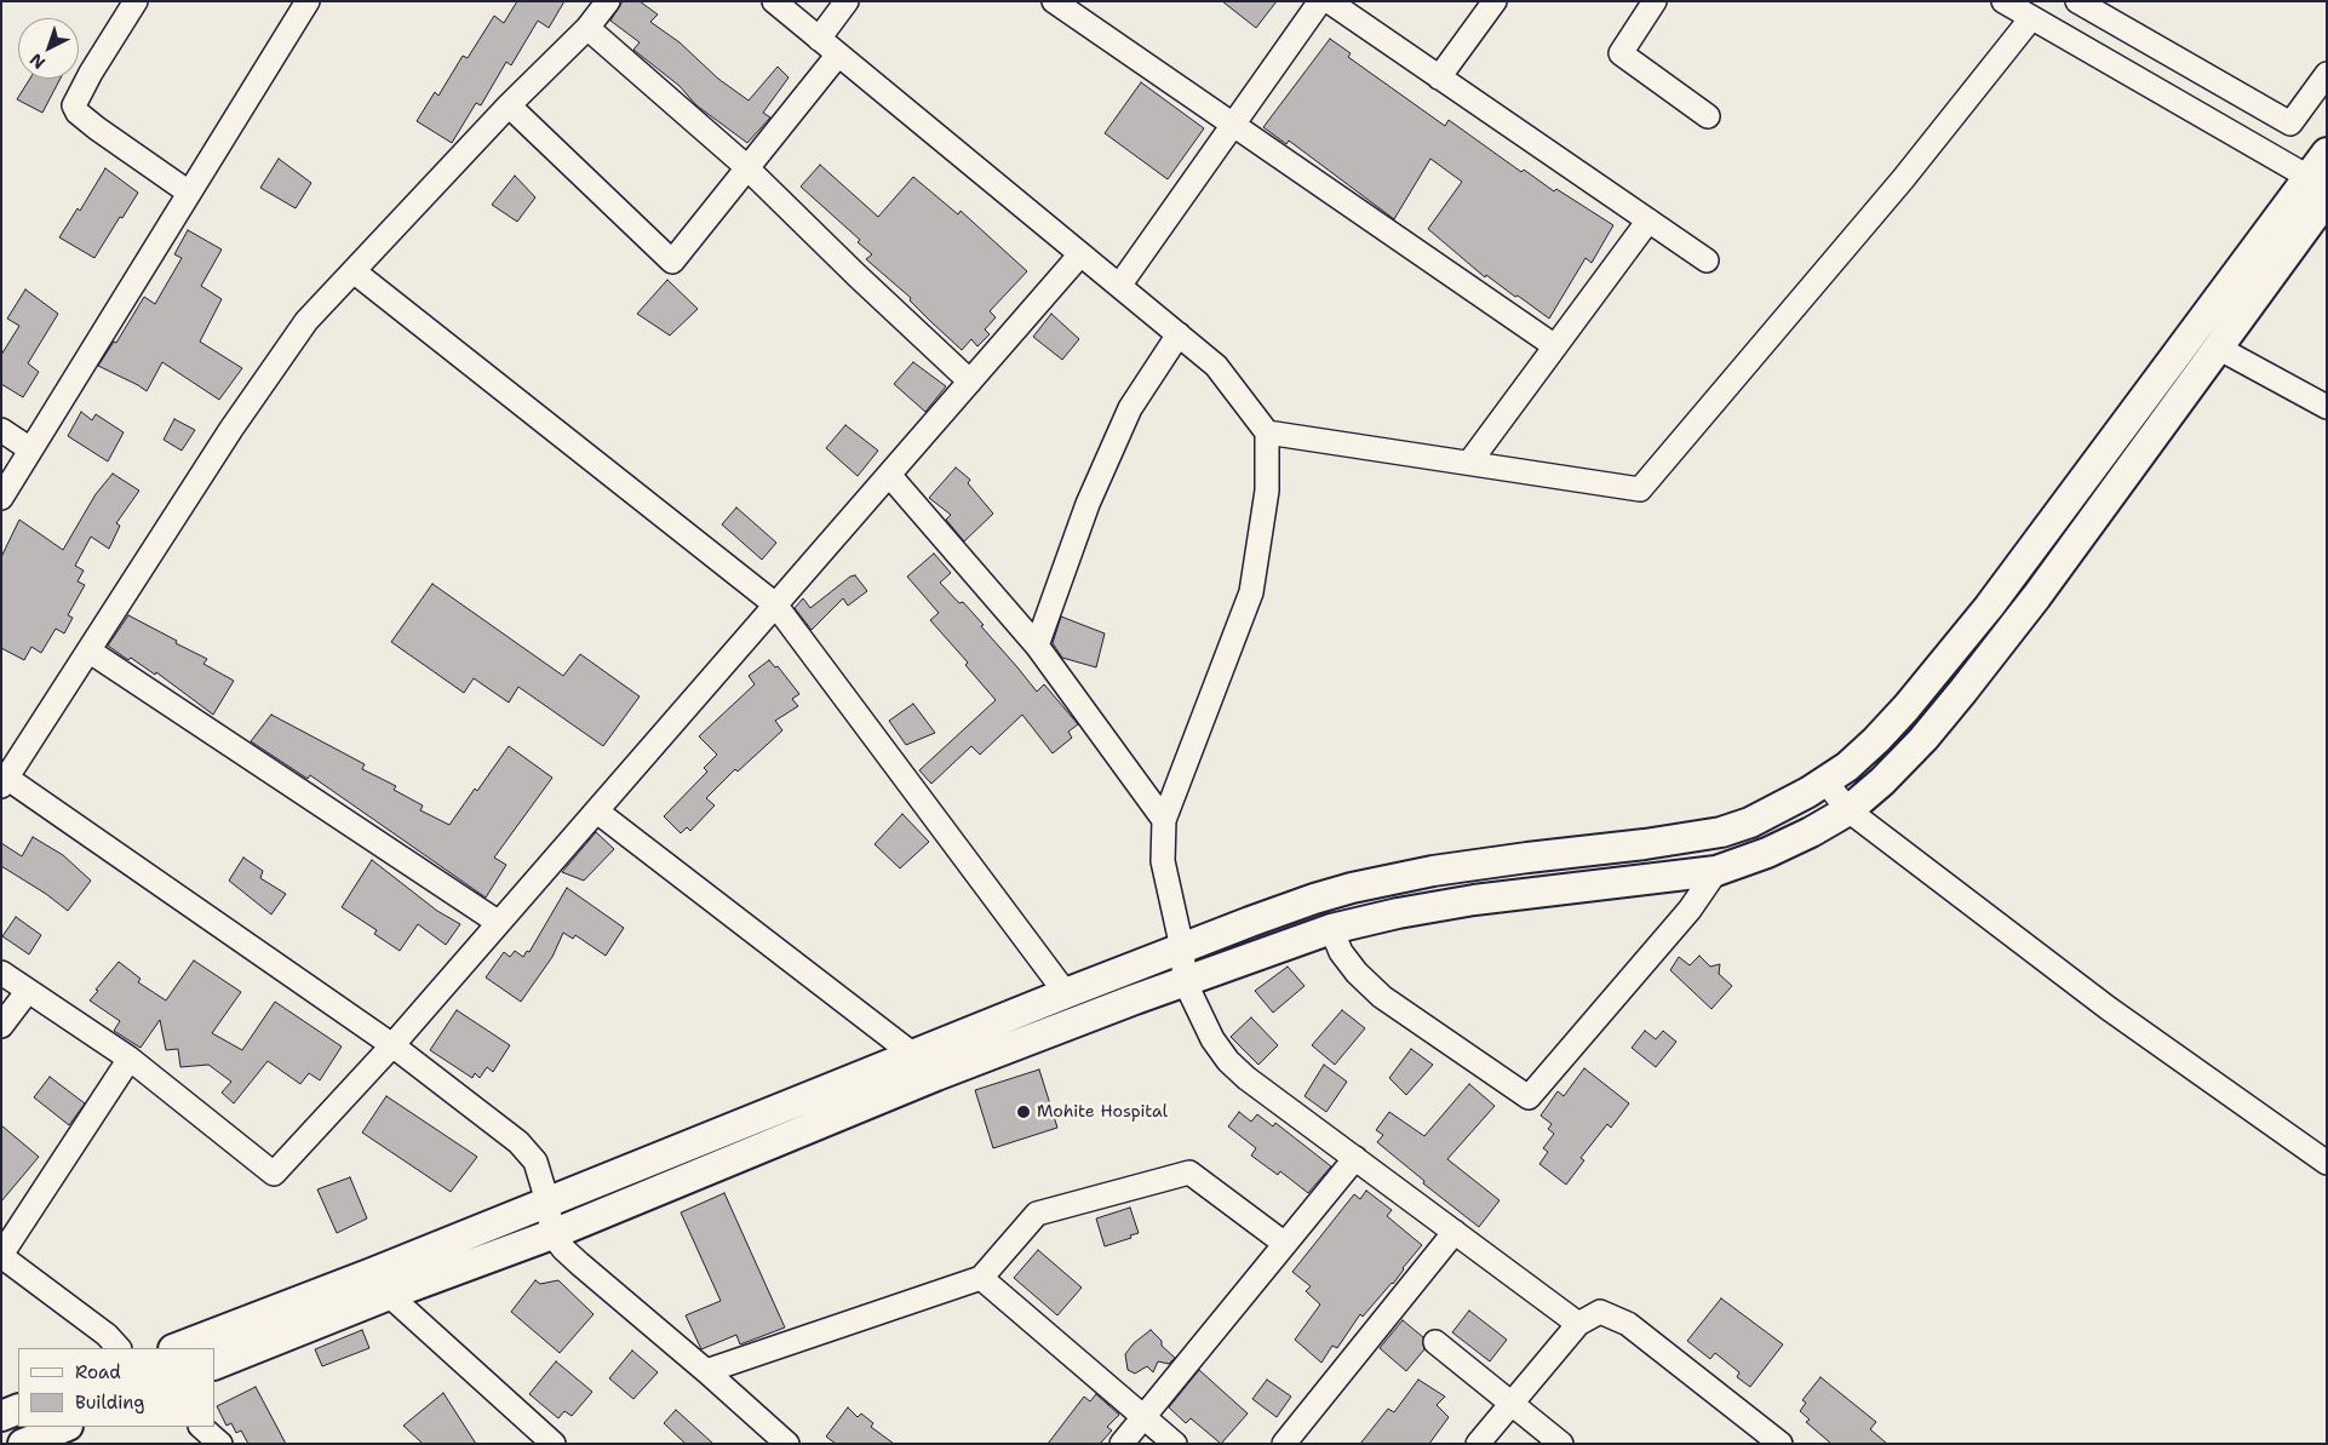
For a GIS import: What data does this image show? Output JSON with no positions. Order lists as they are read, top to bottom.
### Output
{
  "places": ["Mohite Hospital"],
  "legend": ["Road", "Building"],
  "north": "bottom left"
}
